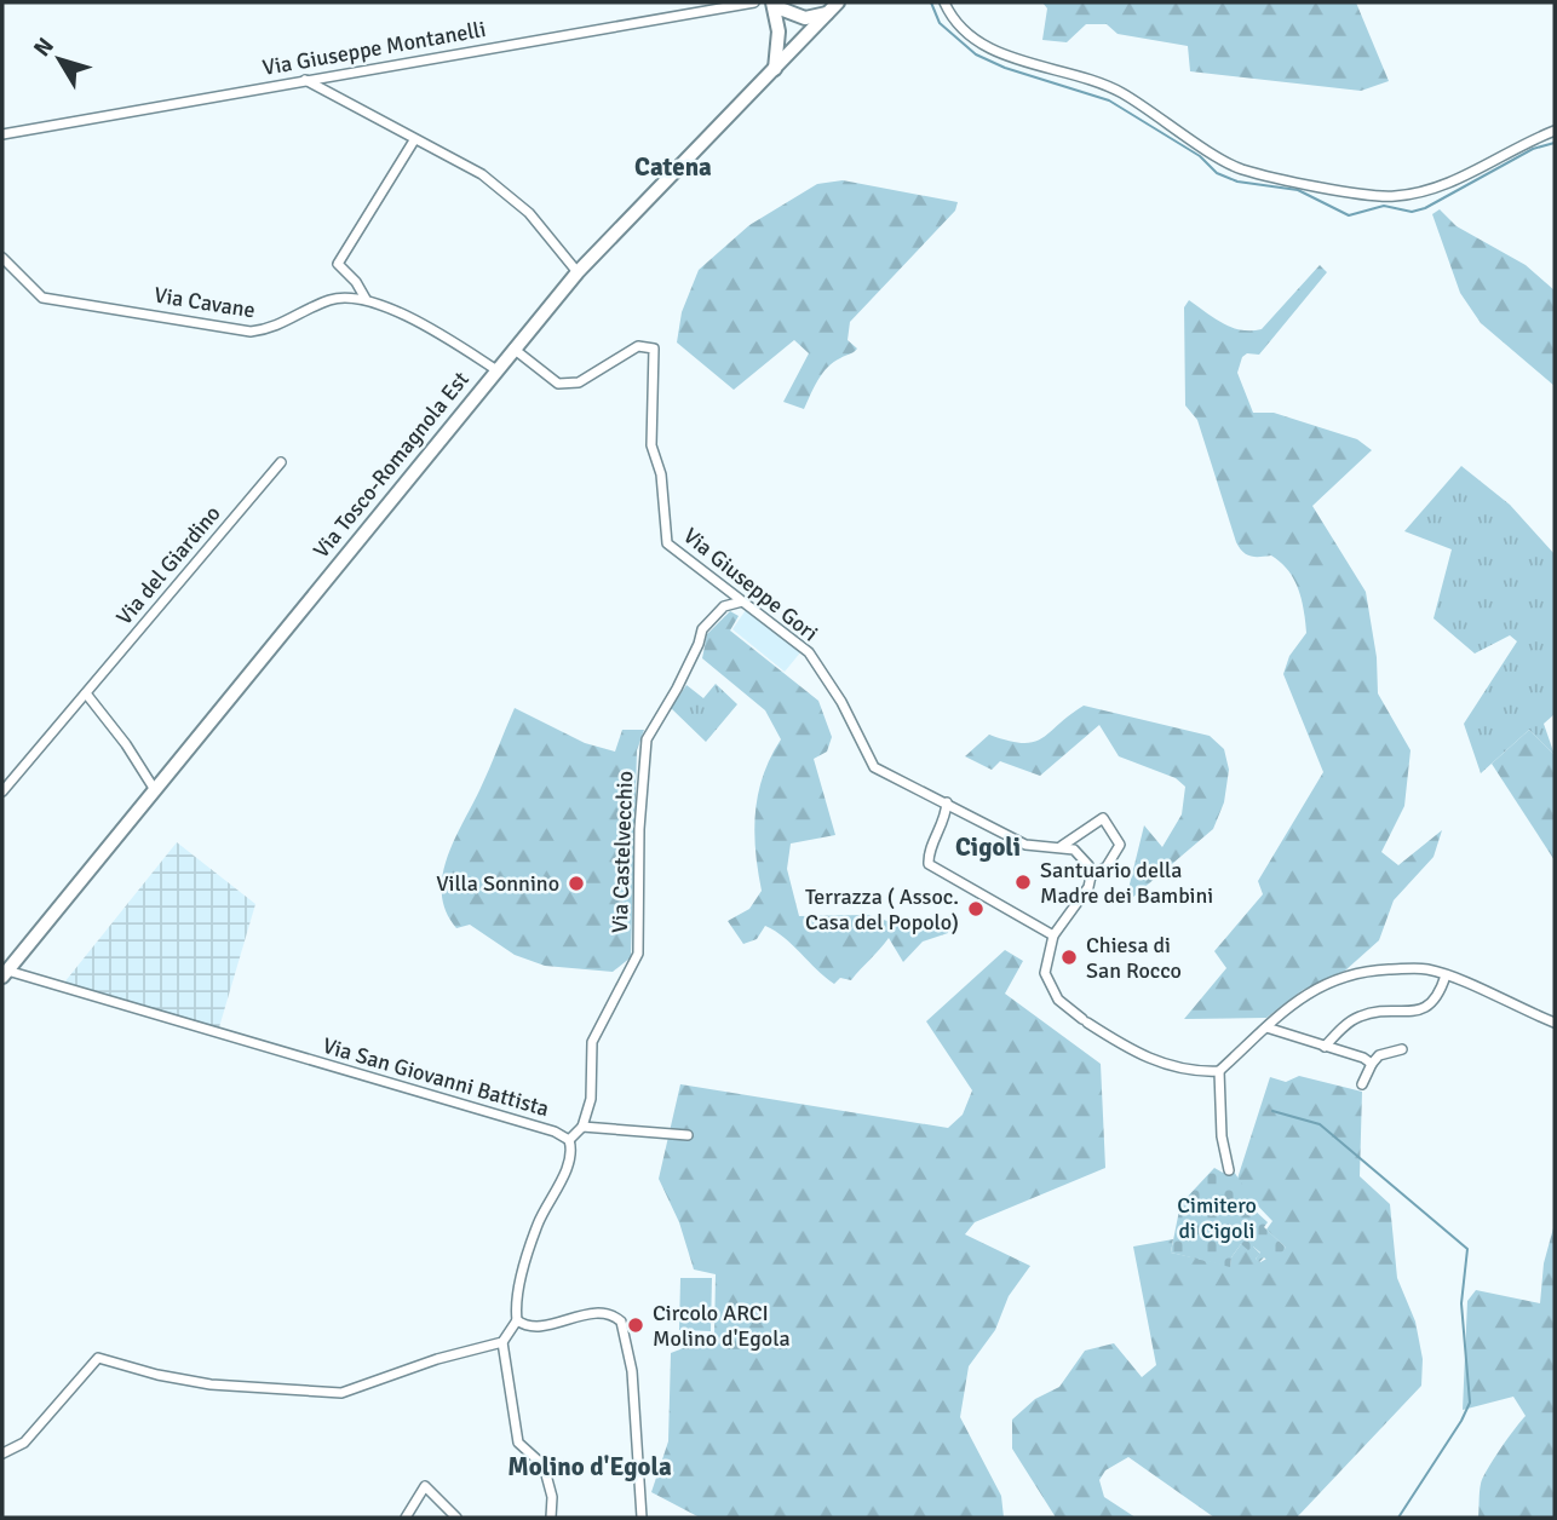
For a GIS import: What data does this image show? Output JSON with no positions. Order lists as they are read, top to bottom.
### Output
{
  "streets": {
    "main road": ["Via Tosco-Romagnola Est"],
    "street": [
      "Via Giuseppe Montanelli",
      "Via Cavane",
      "Via del Giardino",
      "Via Giuseppe Gori",
      "Via Castelvecchio",
      "Via San Giovanni Battista"
    ]
  },
  "crossings": [
    ["Via Cavane", "Via Tosco-Romagnola Est"],
    ["Via Tosco-Romagnola Est", "Via Giuseppe Gori"],
    ["Via Tosco-Romagnola Est", "Via San Giovanni Battista"],
    ["Via Giuseppe Gori", "Via Castelvecchio"]
  ],
  "districts": ["Catena", "Cigoli", "Molino d'Egola"],
  "parks": ["Cimitero di Cigoli"],
  "places": [
    "Santuario della Madre dei Bambini",
    "Villa Sonnino",
    "Terrazza ( Assoc. Casa del Popolo)",
    "Chiesa di San Rocco",
    "Circolo ARCI Molino d'Egola"
  ],
  "north": "top left"
}
